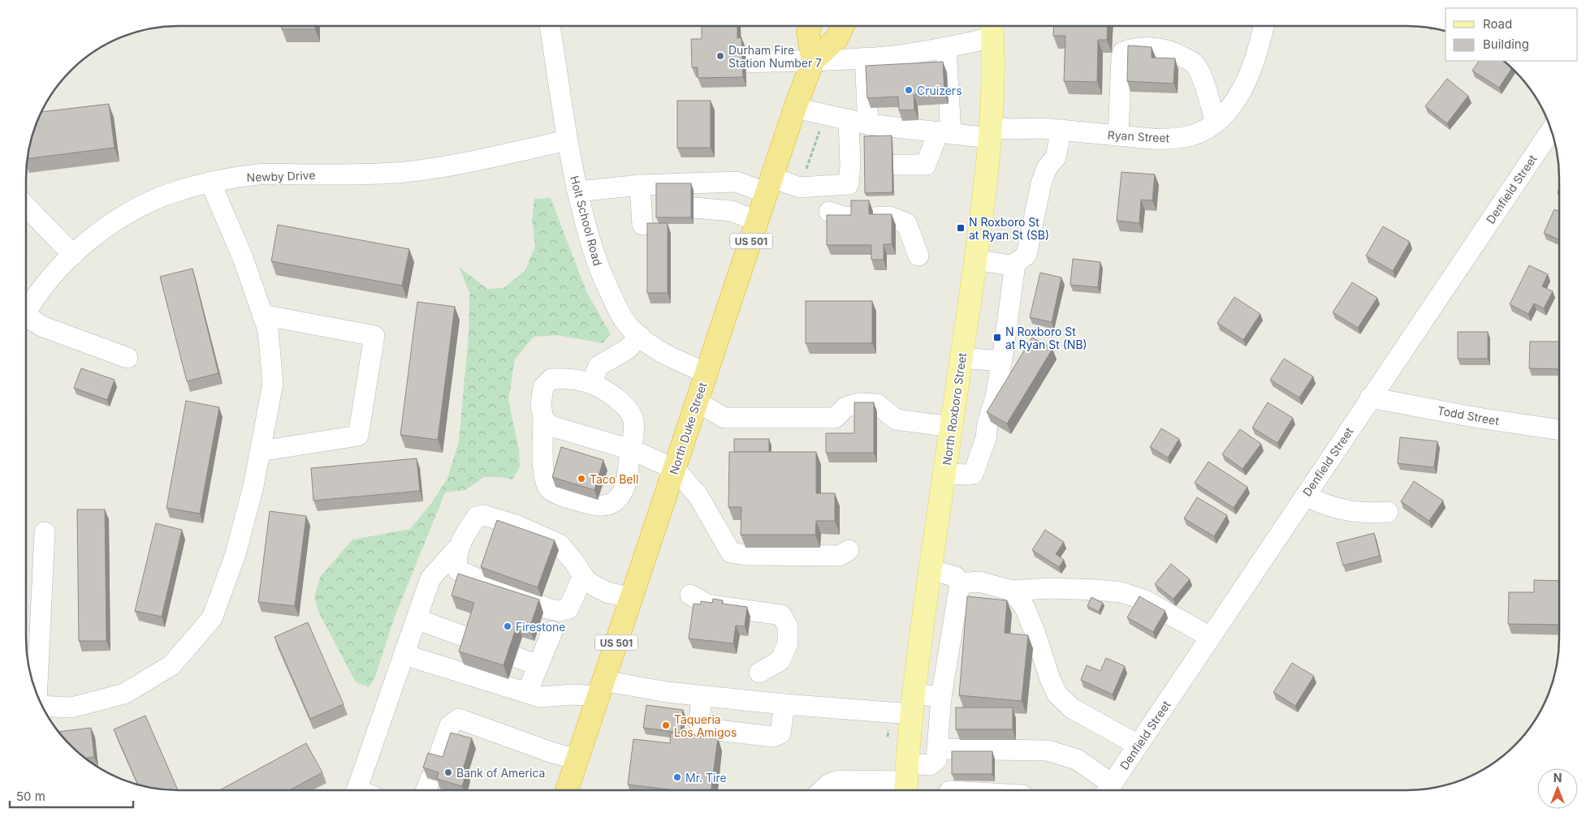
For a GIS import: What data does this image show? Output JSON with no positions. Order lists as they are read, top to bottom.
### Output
{
  "streets": {
    "highway": ["US 501", "North Duke Street"],
    "main road": ["North Roxboro Street"],
    "street": [
      "Ryan Street",
      "Newby Drive",
      "Denfield Street",
      "Holt School Road",
      "Todd Street"
    ]
  },
  "crossings": [
    ["Ryan Street", "North Roxboro Street"],
    ["Ryan Street", "North Duke Street"],
    ["Newby Drive", "Holt School Road"],
    ["Denfield Street", "Todd Street"],
    ["Holt School Road", "North Duke Street"]
  ],
  "places": {
    "other": [
      "Durham Fire Station Number 7",
      "Cruizers",
      "Taco Bell",
      "Firestone",
      "Taqueria Los Amigos",
      "Bank of America",
      "Mr. Tire"
    ],
    "transit": ["N Roxboro St at Ryan St (SB)", "N Roxboro St at Ryan St (NB)"]
  },
  "legend": ["Road", "Building"],
  "scale_bar": "50 m",
  "north": "top"
}
